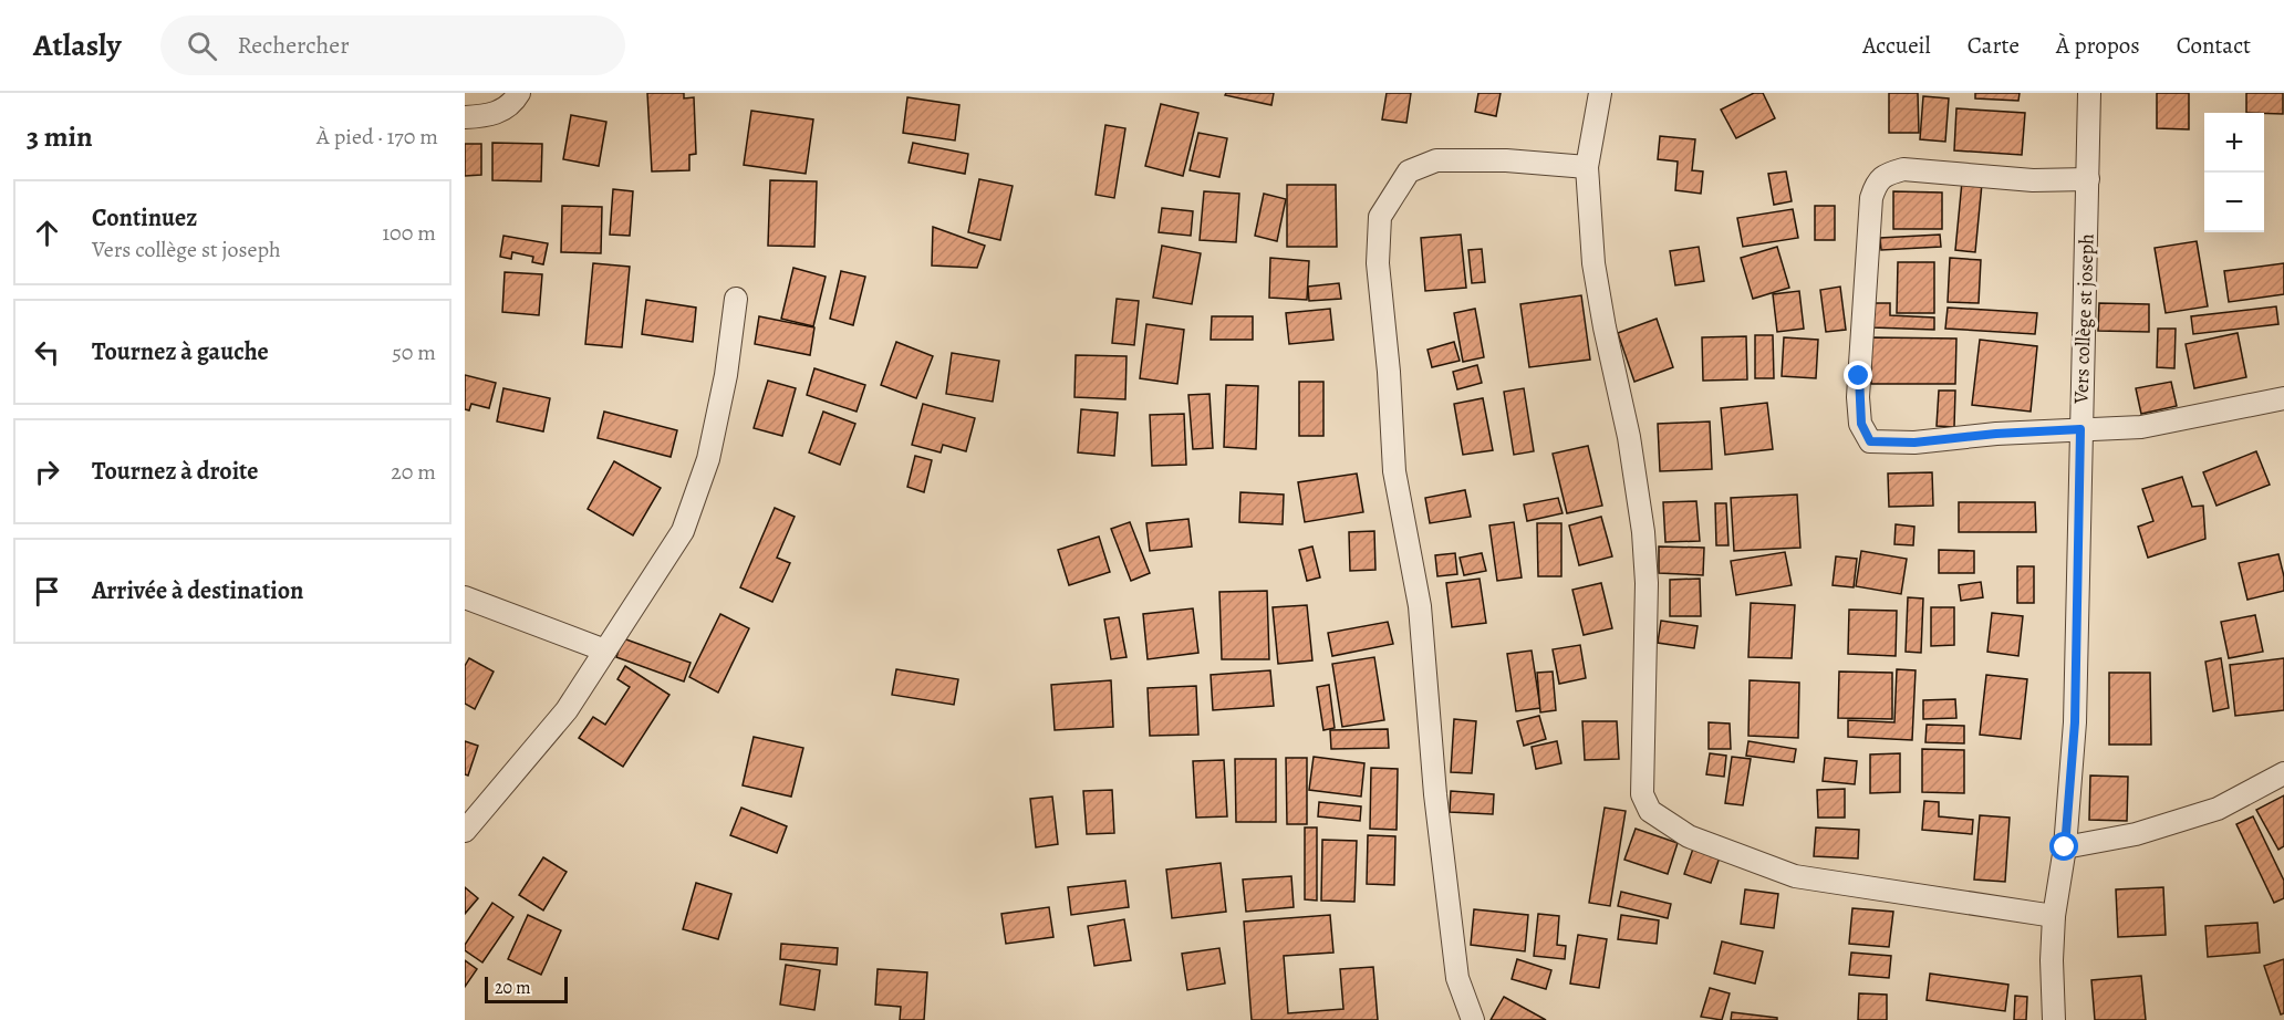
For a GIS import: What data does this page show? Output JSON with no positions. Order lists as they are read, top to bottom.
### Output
{
  "streets": {
    "street": ["Vers collège st joseph"]
  },
  "scale_bar": "20 m",
  "page": {
    "header": "Atlasly",
    "search": "Rechercher",
    "nav": [
      "Accueil",
      "Carte",
      "À propos",
      "Contact"
    ],
    "heading": ["3 min", "À pied · 170 m"],
    "map_buttons": ["+", "−"],
    "list": [
      ["Continuez", "Vers collège st joseph", "100 m"],
      ["Tournez à gauche", "50 m"],
      ["Tournez à droite", "20 m"],
      "Arrivée à destination"
    ],
    "scale": "20 m"
  }
}
